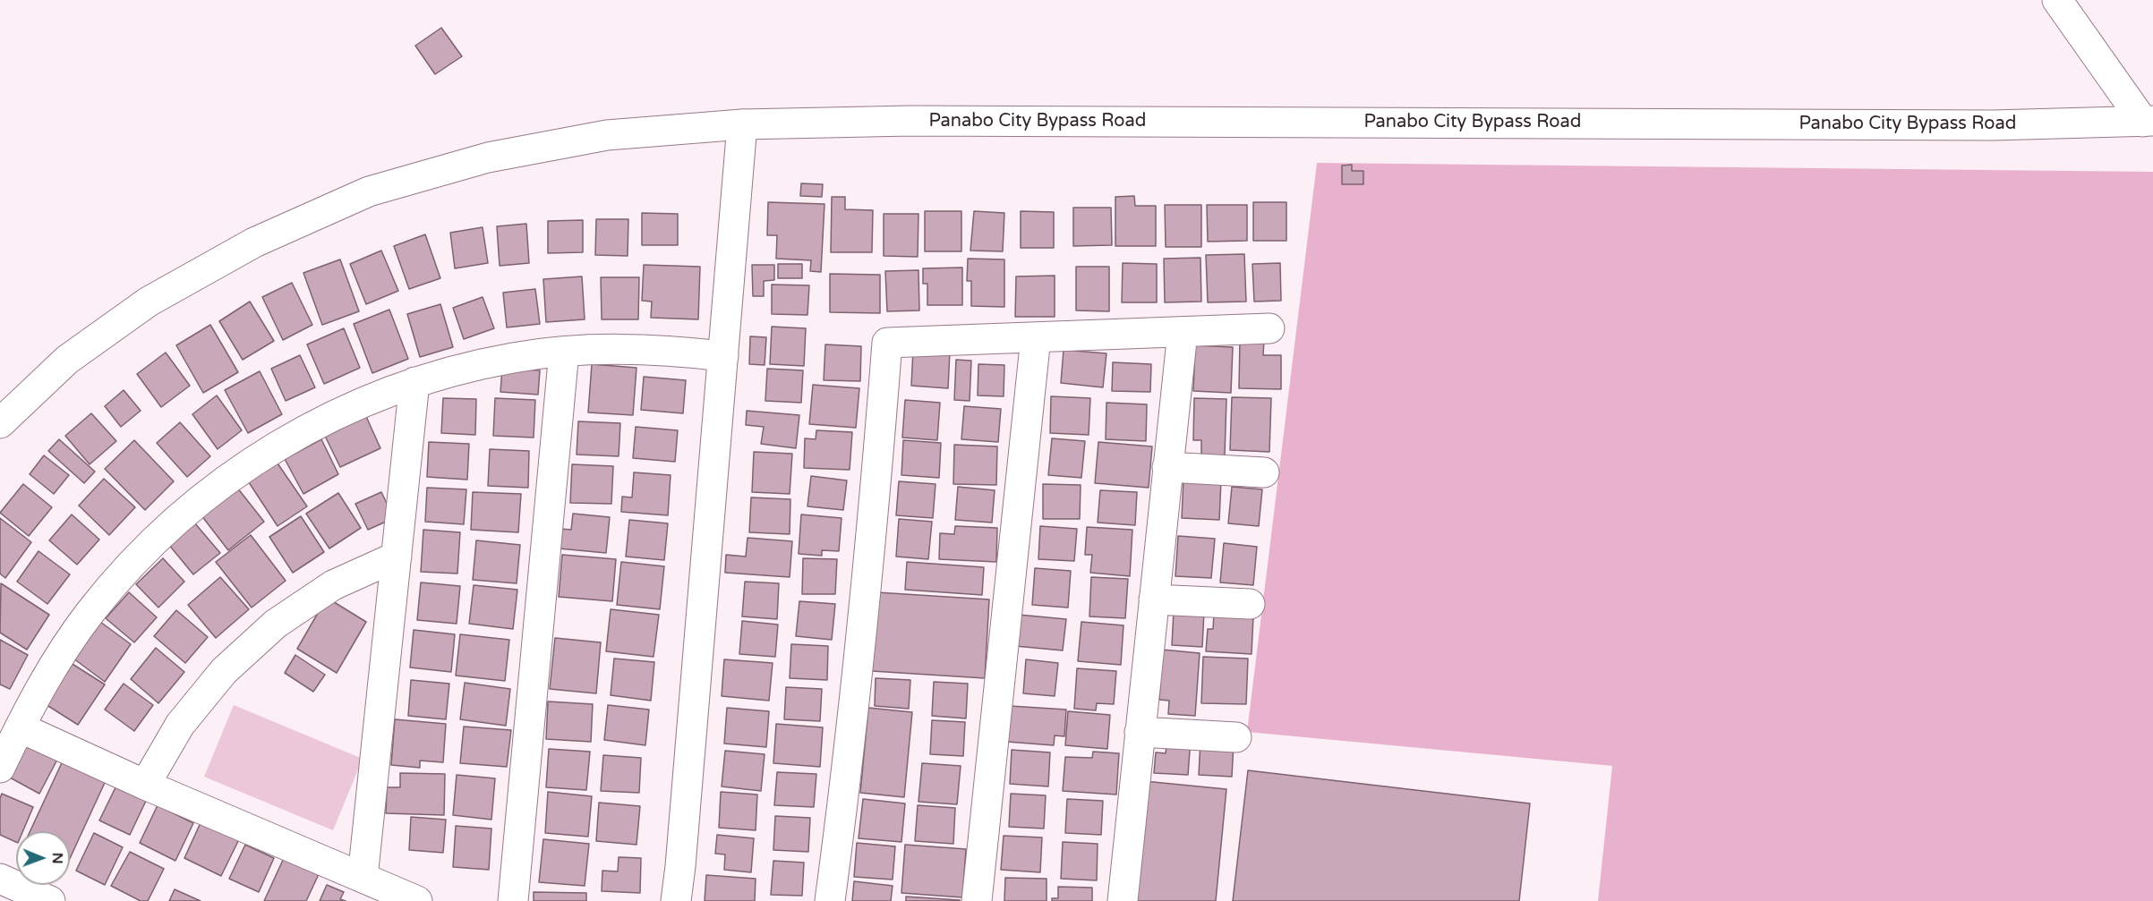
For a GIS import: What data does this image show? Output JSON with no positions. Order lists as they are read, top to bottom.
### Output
{
  "streets": {
    "street": ["Panabo City Bypass Road"]
  },
  "north": "right"
}
